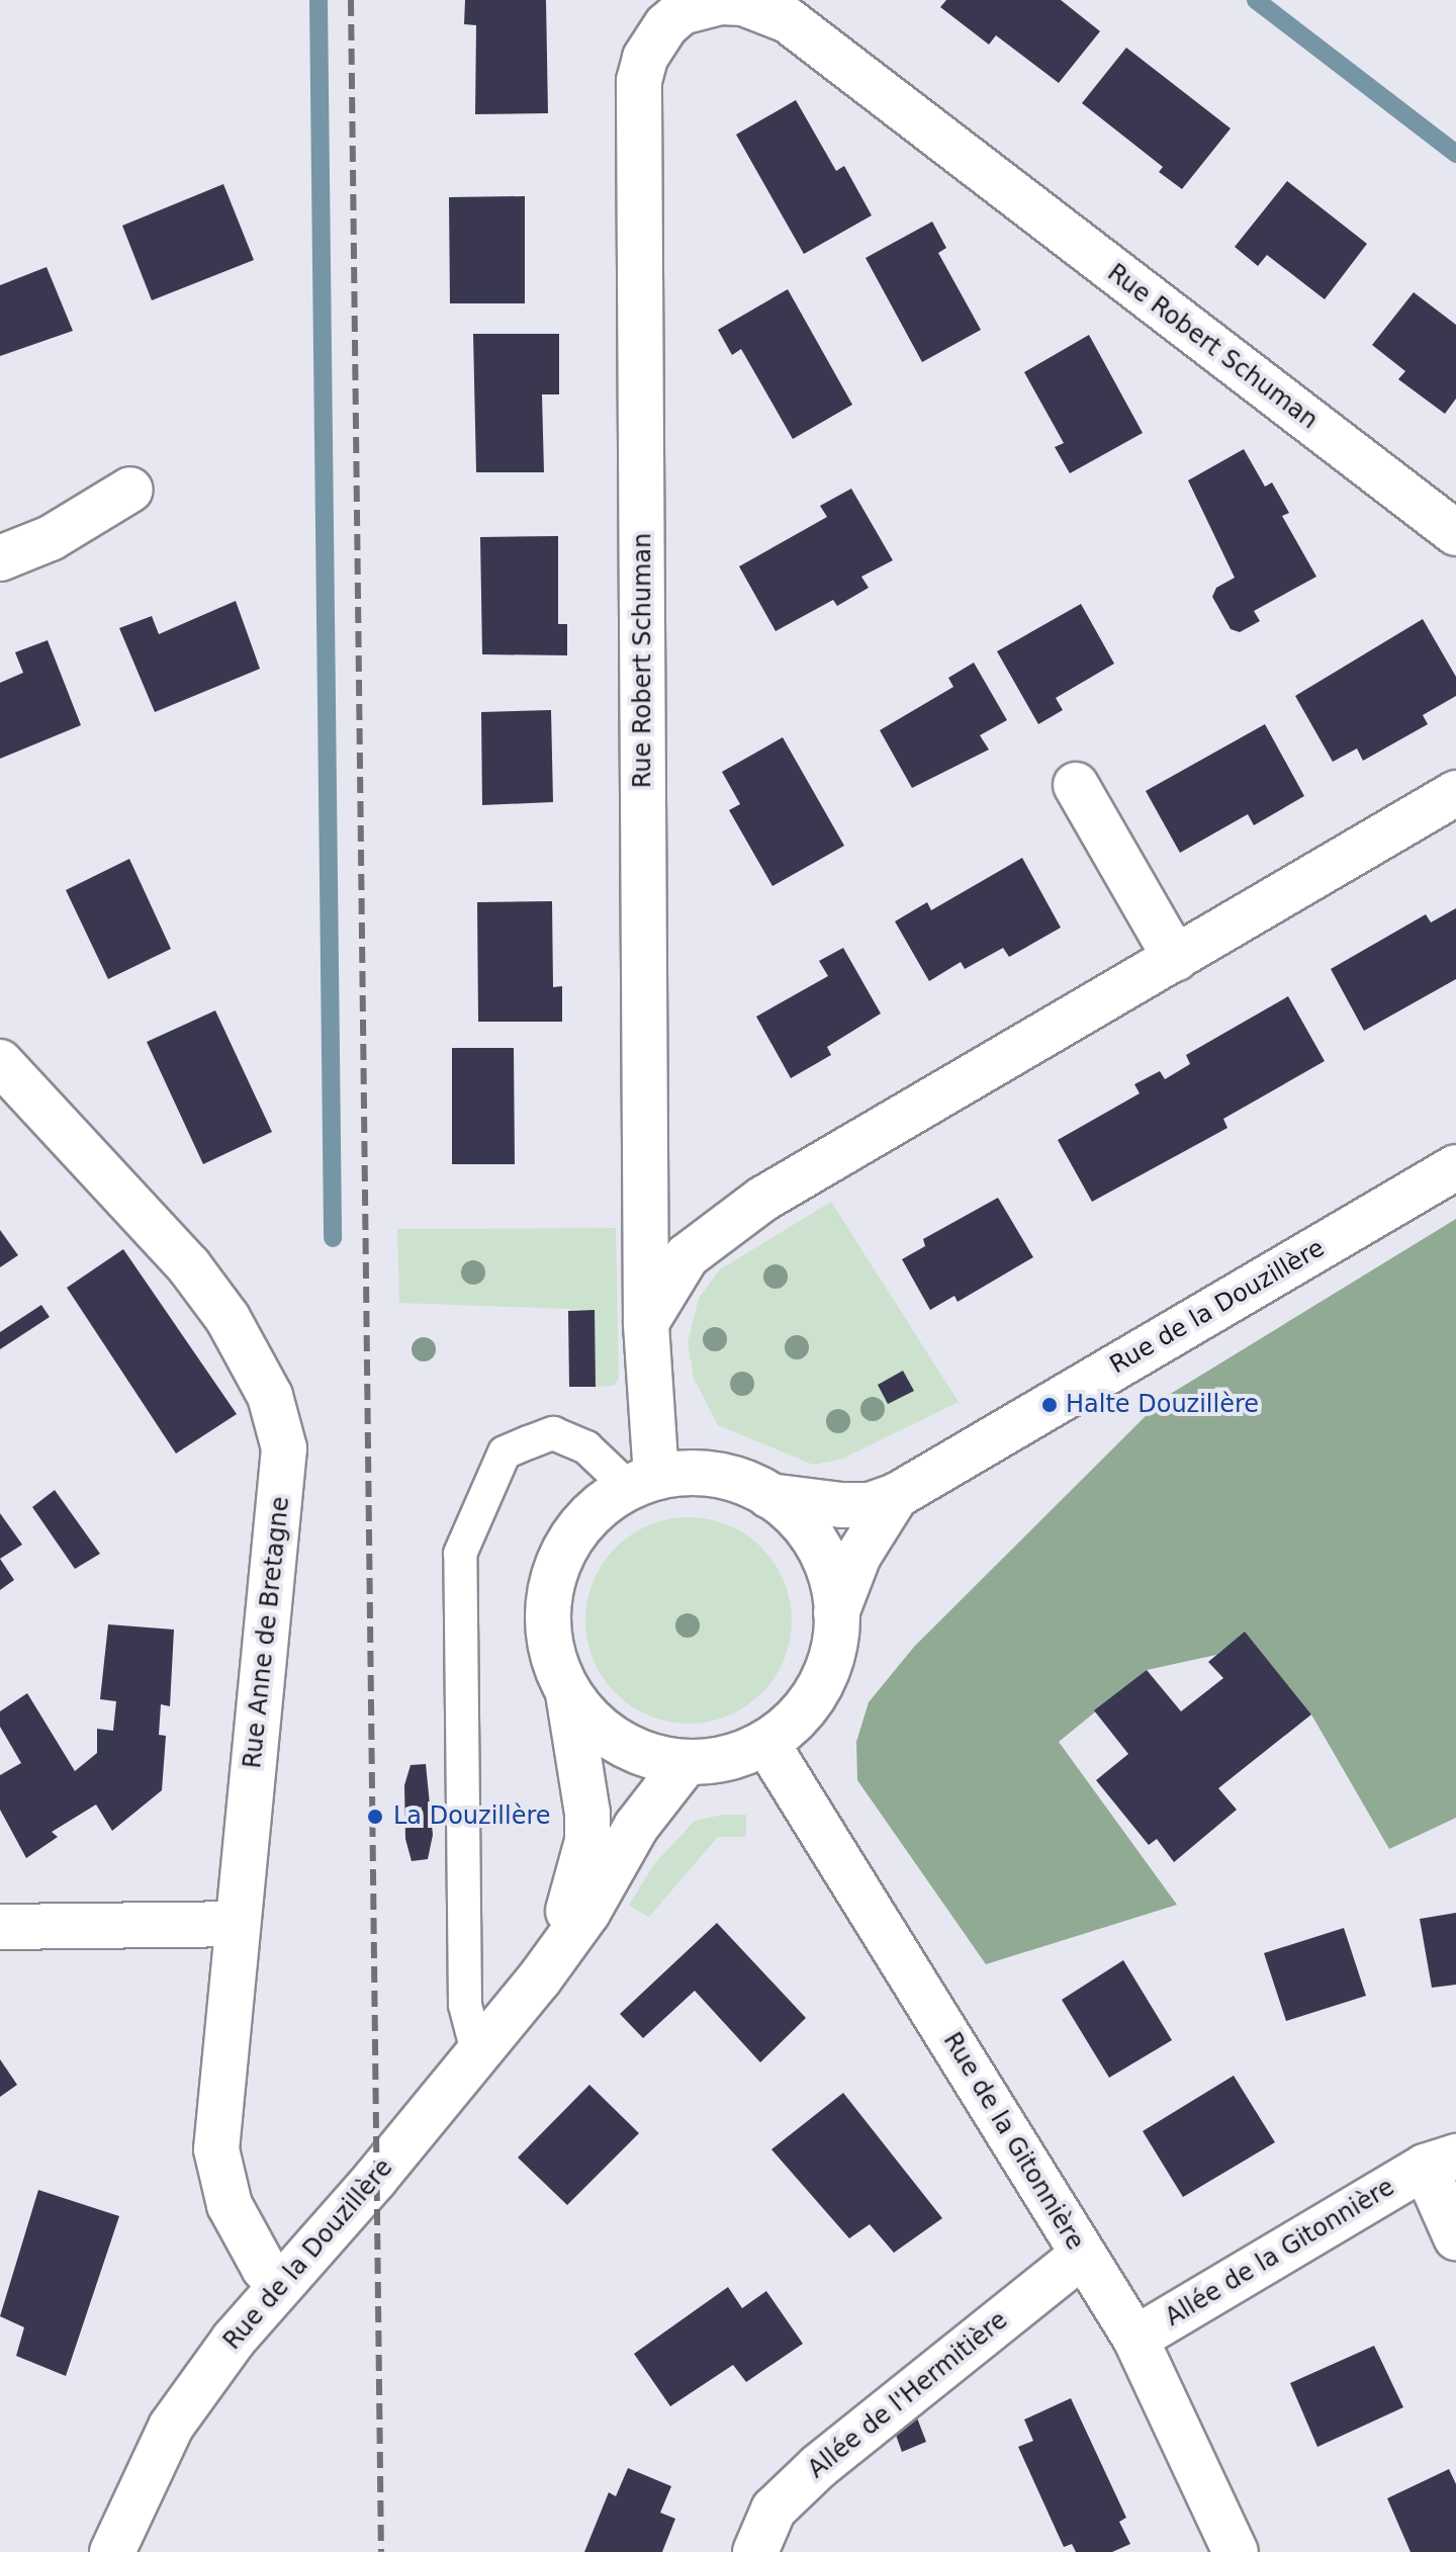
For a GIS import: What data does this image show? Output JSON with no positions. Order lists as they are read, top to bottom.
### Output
{
  "streets": {
    "street": [
      "Rue Robert Schuman",
      "Rue de la Douzillère",
      "Rue Anne de Bretagne",
      "Rue de la Gitonnière",
      "Allée de la Gitonnière",
      "Allée de l'Hermitière"
    ]
  },
  "crossings": [
    ["Rue Robert Schuman", "Rue de la Douzillère"],
    ["Rue Robert Schuman", "Rue de la Gitonnière"],
    ["Rue de la Douzillère", "Rue Anne de Bretagne"],
    ["Rue de la Douzillère", "Rue de la Gitonnière"],
    ["Rue de la Gitonnière", "Allée de la Gitonnière"],
    ["Rue de la Gitonnière", "Allée de l'Hermitière"]
  ],
  "places": ["Halte Douzillère", "La Douzillère"]
}
